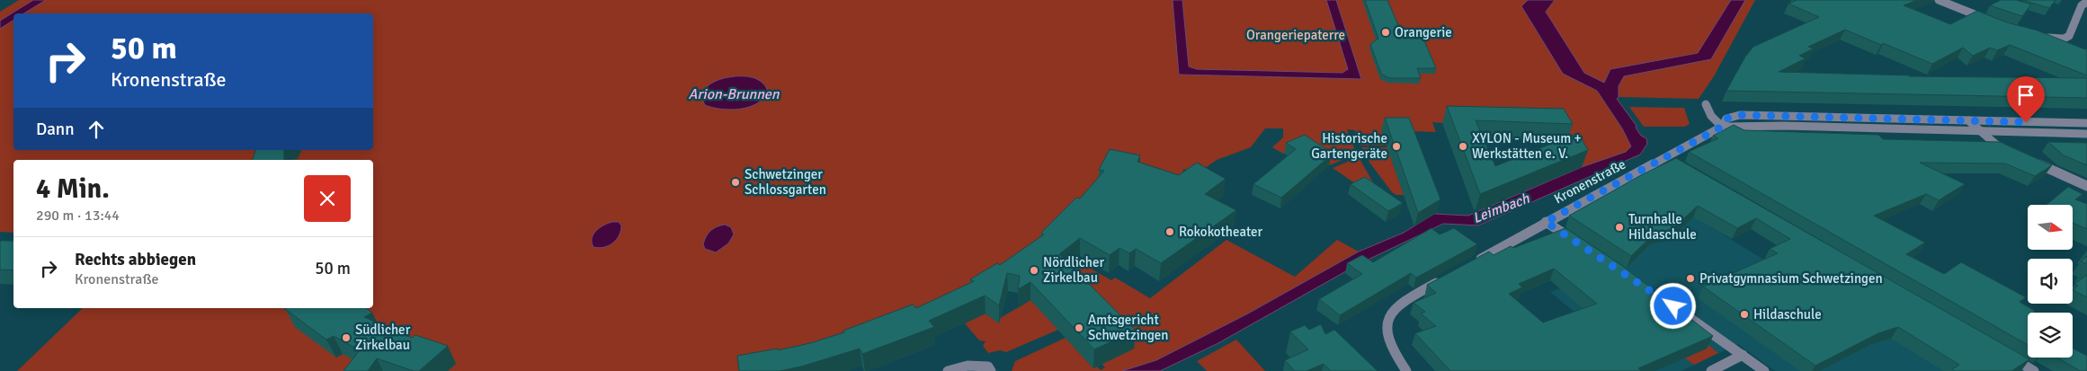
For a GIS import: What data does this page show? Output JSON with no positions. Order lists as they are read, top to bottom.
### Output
{
  "streets": {
    "street": ["Kronenstraße"]
  },
  "water": ["Arion-Brunnen", "Leimbach"],
  "parks": ["Orangeriepaterre"],
  "places": [
    "Orangerie",
    "Historische Gartengeräte",
    "XYLON - Museum + Werkstätten e. V.",
    "Schwetzinger Schlossgarten",
    "Turnhalle Hildaschule",
    "Rokokotheater",
    "Nördlicher Zirkelbau",
    "Privatgymnasium Schwetzingen",
    "Hildaschule",
    "Amtsgericht Schwetzingen",
    "Südlicher Zirkelbau"
  ],
  "north": "right",
  "page": {
    "turn": ["50 m", "Kronenstraße"],
    "then": "Dann",
    "heading": ["4 Min.", "290 m · 13:44"],
    "list": [
      {
        "name": "Rechts abbiegen",
        "note": "Kronenstraße",
        "value": "50 m"
      }
    ]
  }
}
